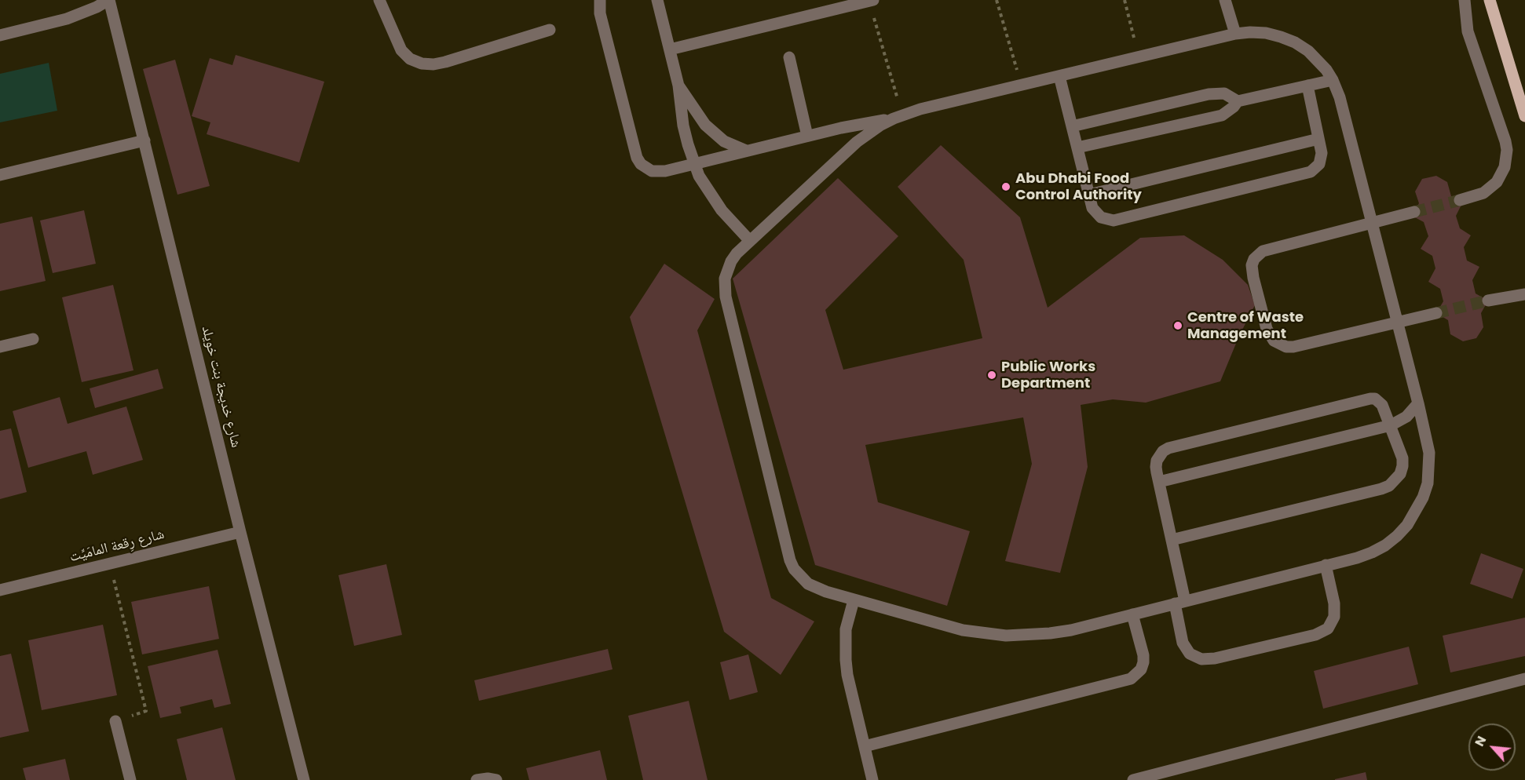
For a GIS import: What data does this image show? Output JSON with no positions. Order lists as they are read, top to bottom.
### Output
{
  "streets": {
    "street": ["شارع خديجة بنت خويلد", "شارع رِقعة المامَيِّت"]
  },
  "crossings": [
    ["شارع خديجة بنت خويلد", "شارع رِقعة المامَيِّت"]
  ],
  "places": ["Abu Dhabi Food Control Authority", "Centre of Waste Management", "Public Works Department"],
  "north": "top left"
}
